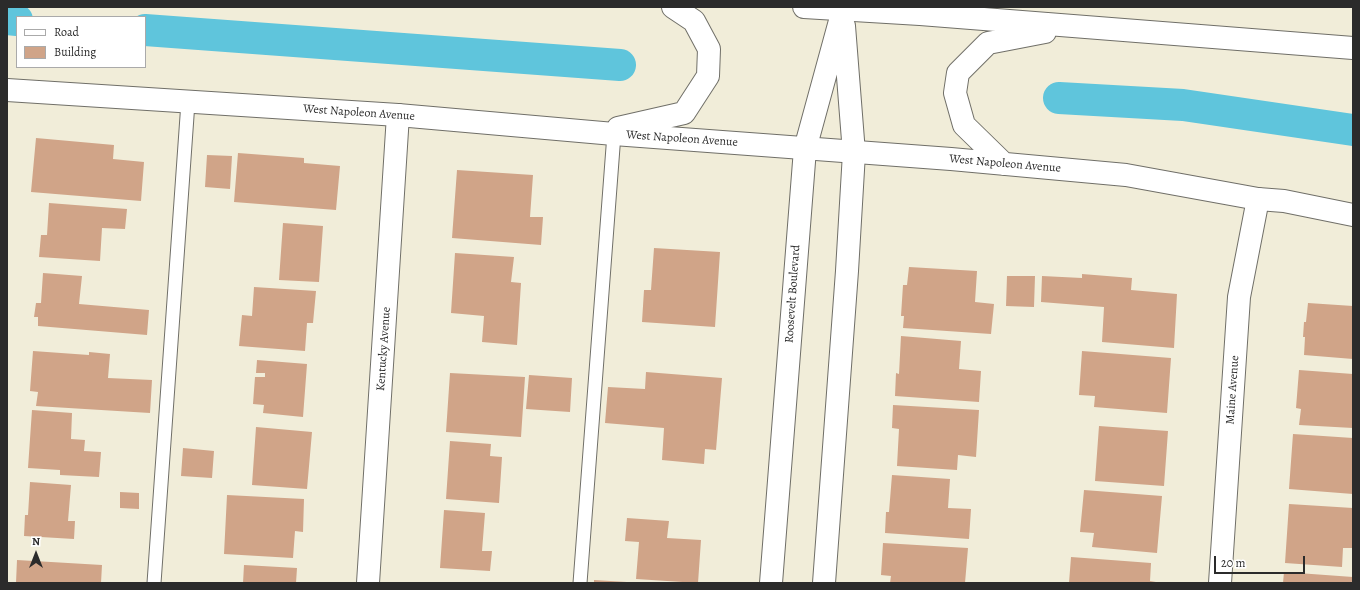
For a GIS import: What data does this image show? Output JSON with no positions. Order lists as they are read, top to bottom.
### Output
{
  "streets": {
    "main road": [
      "West Napoleon Avenue",
      "Roosevelt Boulevard",
      "Kentucky Avenue",
      "Maine Avenue"
    ]
  },
  "crossings": [
    ["West Napoleon Avenue", "Roosevelt Boulevard"],
    ["West Napoleon Avenue", "Kentucky Avenue"],
    ["West Napoleon Avenue", "Maine Avenue"]
  ],
  "legend": ["Road", "Building"],
  "scale_bar": "20 m",
  "north": "top"
}
